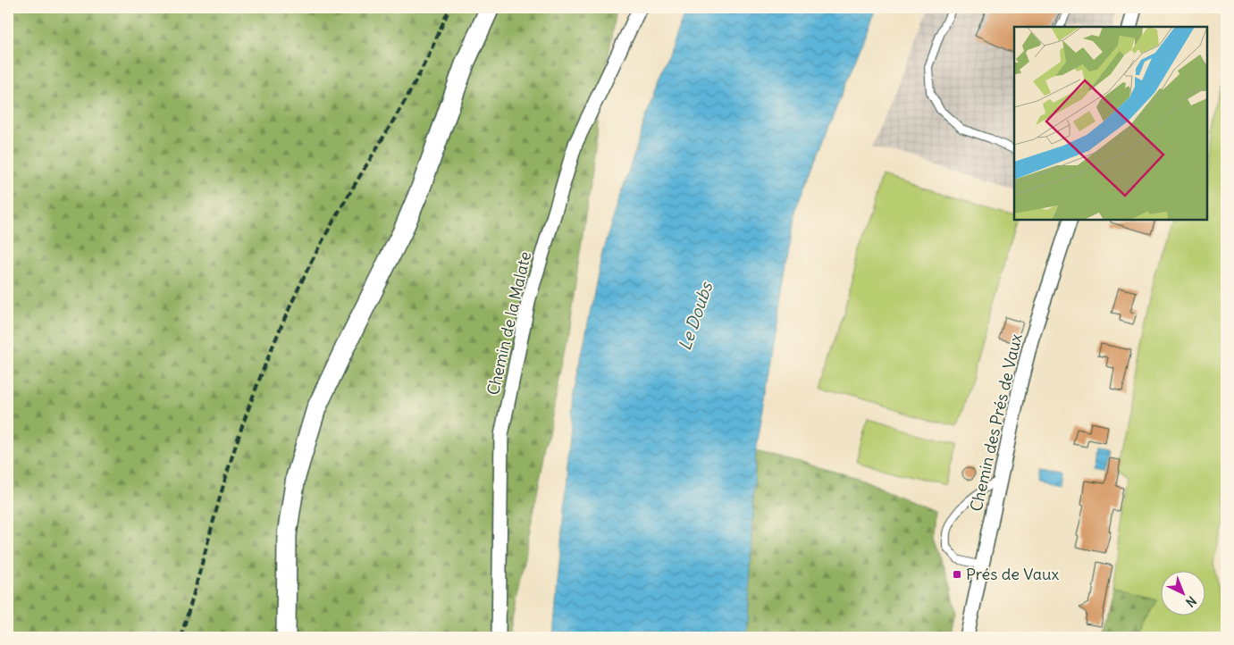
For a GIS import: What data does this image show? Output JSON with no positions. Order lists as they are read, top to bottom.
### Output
{
  "streets": {
    "street": ["Chemin de la Malate", "Chemin des Prés de Vaux"]
  },
  "water": ["Le Doubs"],
  "places": {
    "transit": ["Prés de Vaux"]
  },
  "north": "bottom right"
}
